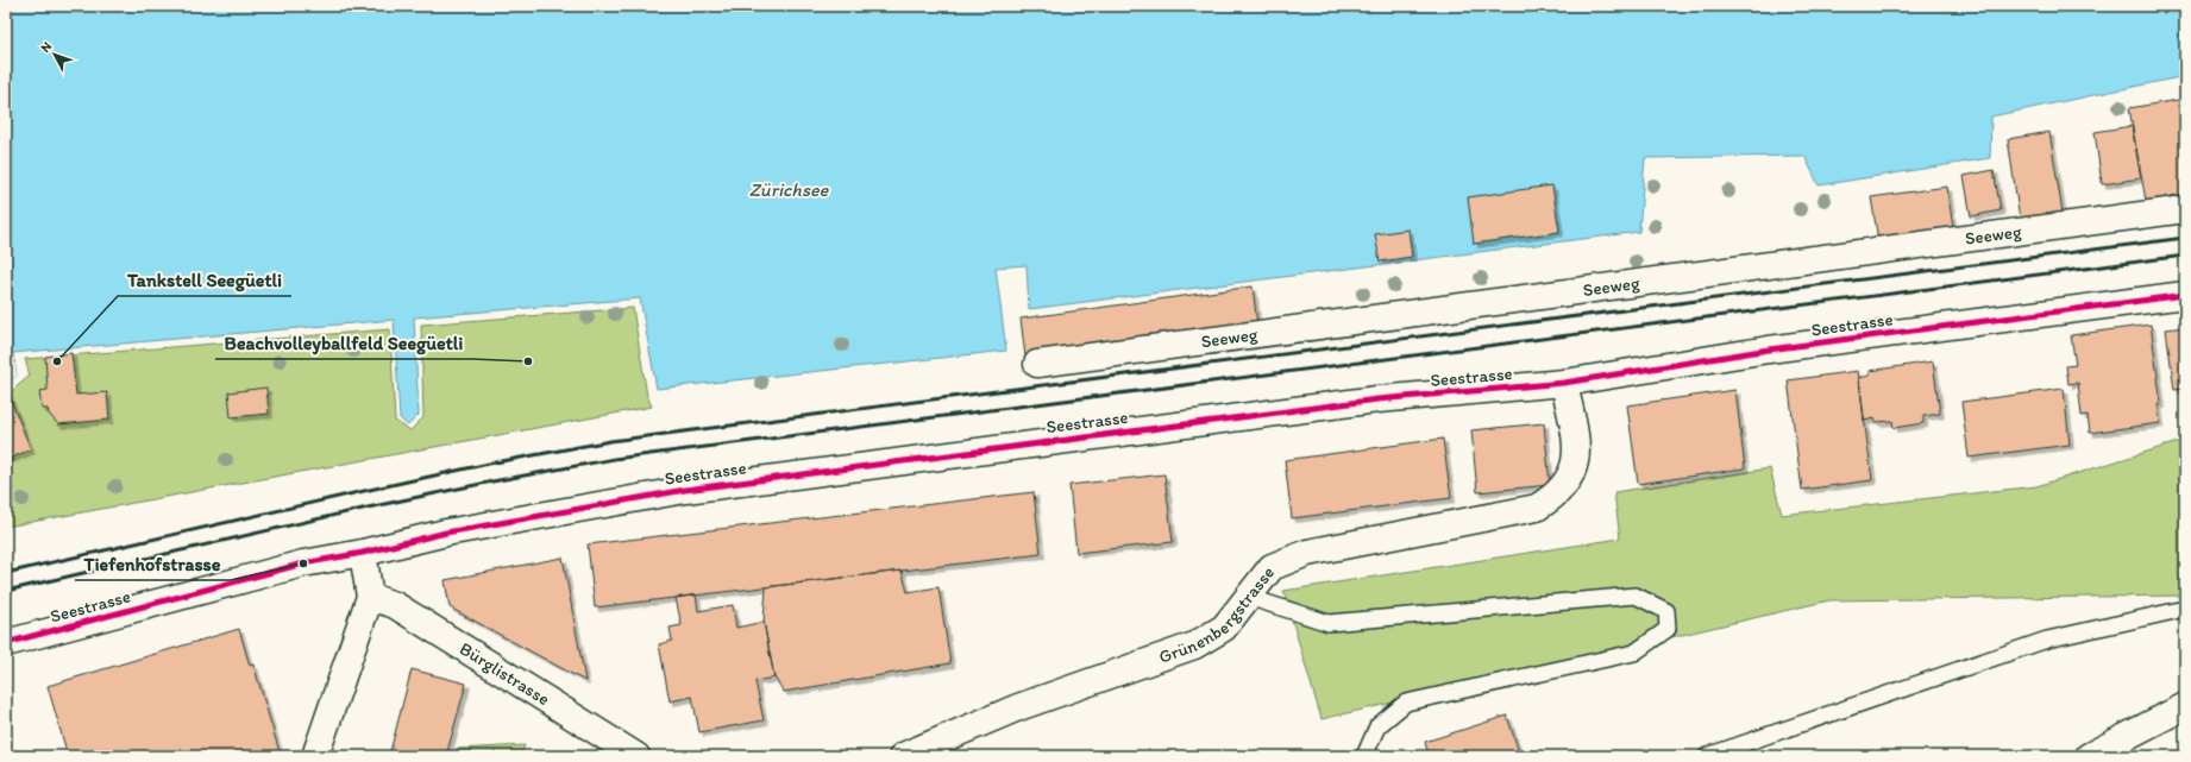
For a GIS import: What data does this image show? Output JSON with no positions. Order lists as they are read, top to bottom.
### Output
{
  "streets": {
    "street": [
      "Seeweg",
      "Seestrasse",
      "Grünenbergstrasse",
      "Bürglistrasse"
    ]
  },
  "crossings": [
    ["Seestrasse", "Grünenbergstrasse"]
  ],
  "water": ["Zürichsee"],
  "places": ["Tankstell Seegüetli", "Beachvolleyballfeld Seegüetli", "Tiefenhofstrasse"],
  "north": "top left"
}
